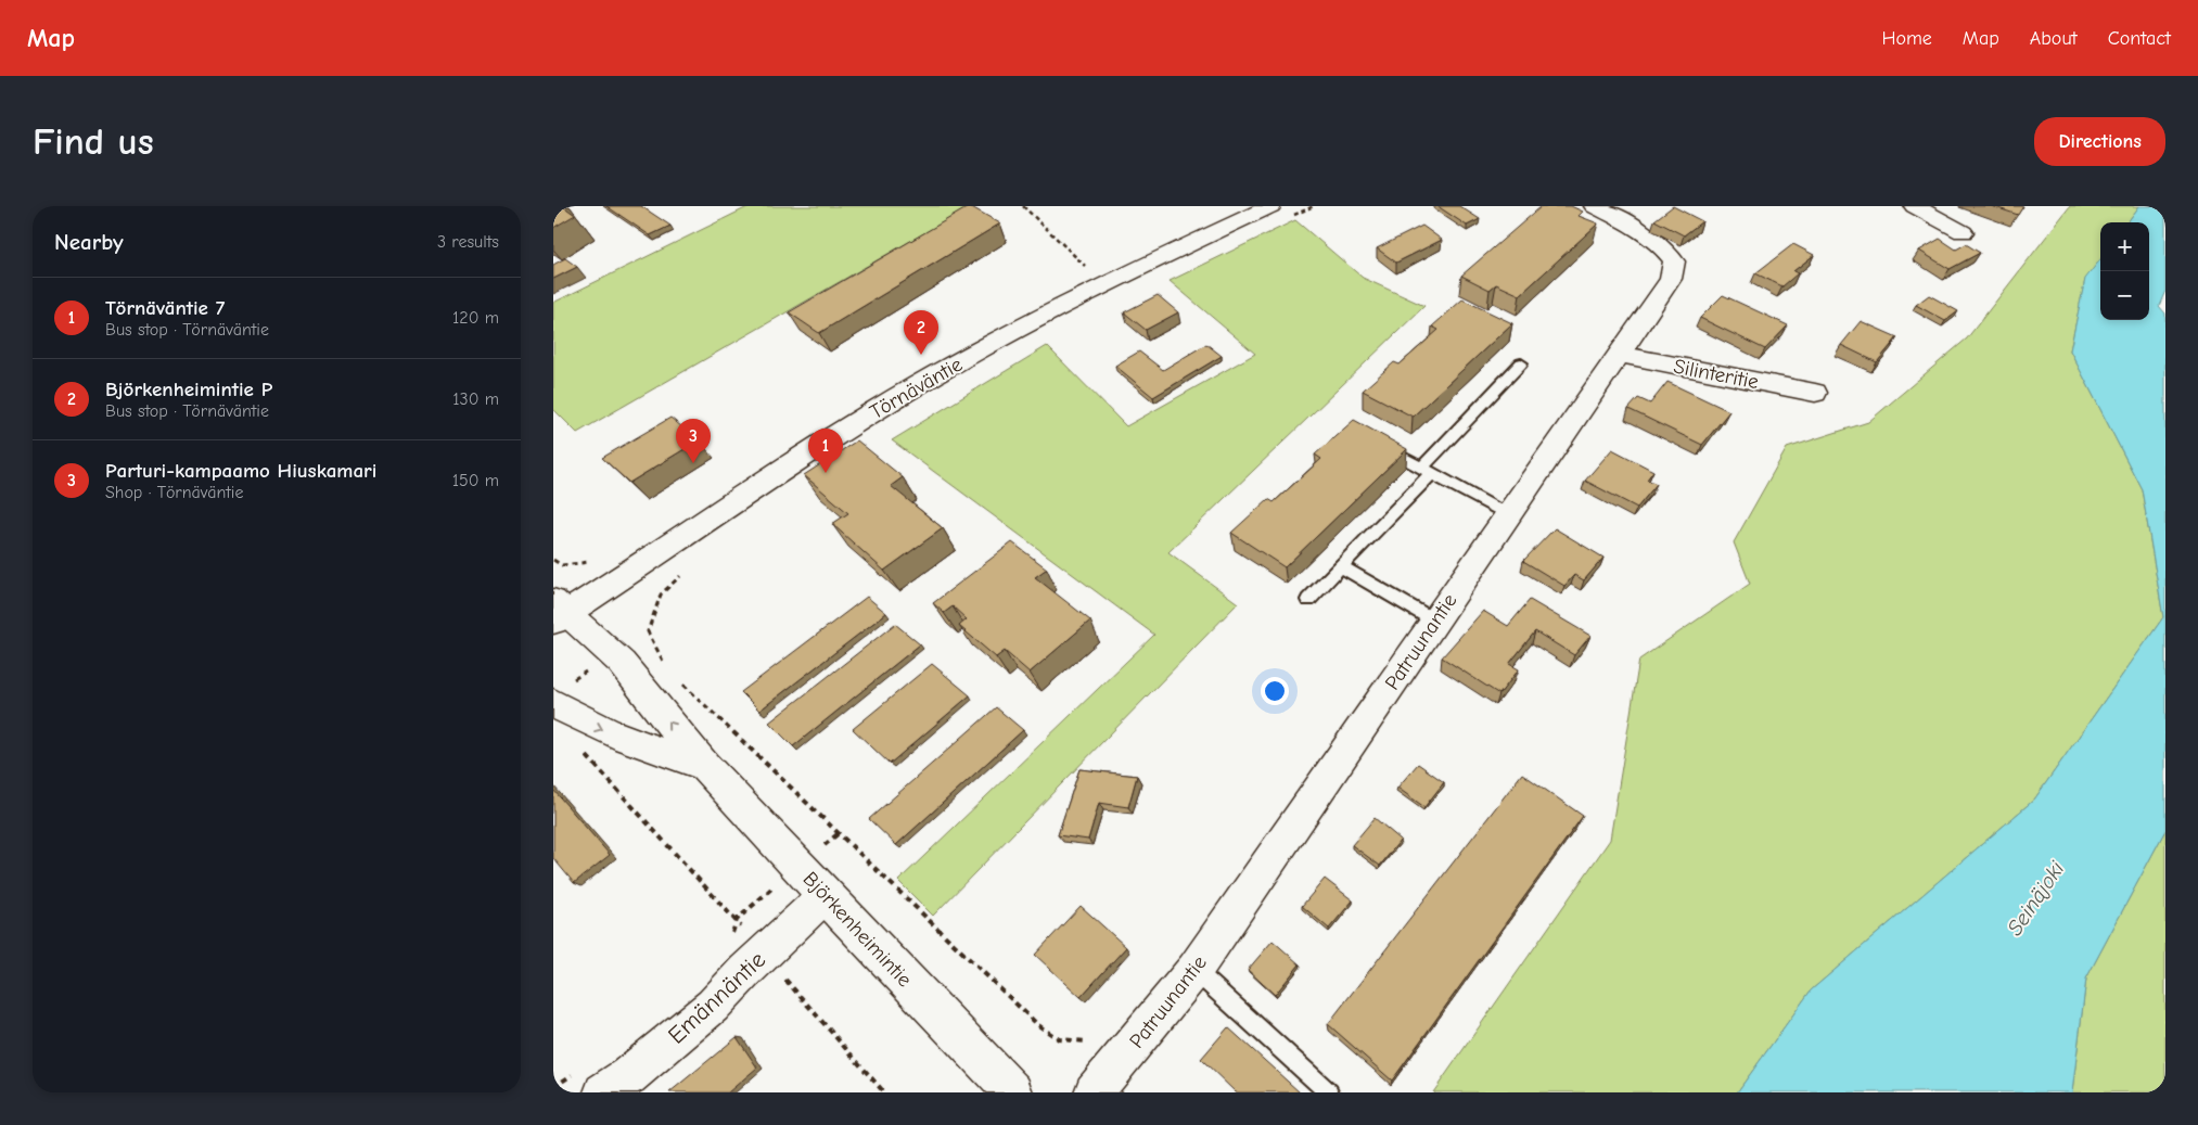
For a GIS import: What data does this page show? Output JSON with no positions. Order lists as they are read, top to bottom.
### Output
{
  "streets": {
    "street": [
      "Silinteritie",
      "Törnäväntie",
      "Patruunantie",
      "Björkenheimintie",
      "Emännäntie"
    ]
  },
  "crossings": [
    ["Silinteritie", "Patruunantie"],
    ["Törnäväntie", "Björkenheimintie"],
    ["Björkenheimintie", "Emännäntie"]
  ],
  "water": ["Seinäjoki"],
  "page": {
    "header": "Map",
    "nav": [
      "Home",
      "Map",
      "About",
      "Contact"
    ],
    "buttons": "Directions",
    "title": "Find us",
    "heading": ["Nearby", "3 results"],
    "map_buttons": ["+", "−"],
    "list": [
      {
        "mark": "1",
        "name": "Törnäväntie 7",
        "note": "Bus stop · Törnäväntie",
        "value": "120 m"
      },
      {
        "mark": "2",
        "name": "Björkenheimintie P",
        "note": "Bus stop · Törnäväntie",
        "value": "130 m"
      },
      {
        "mark": "3",
        "name": "Parturi-kampaamo Hiuskamari",
        "note": "Shop · Törnäväntie",
        "value": "150 m"
      }
    ],
    "pins": ["2", "3", "1"]
  }
}
